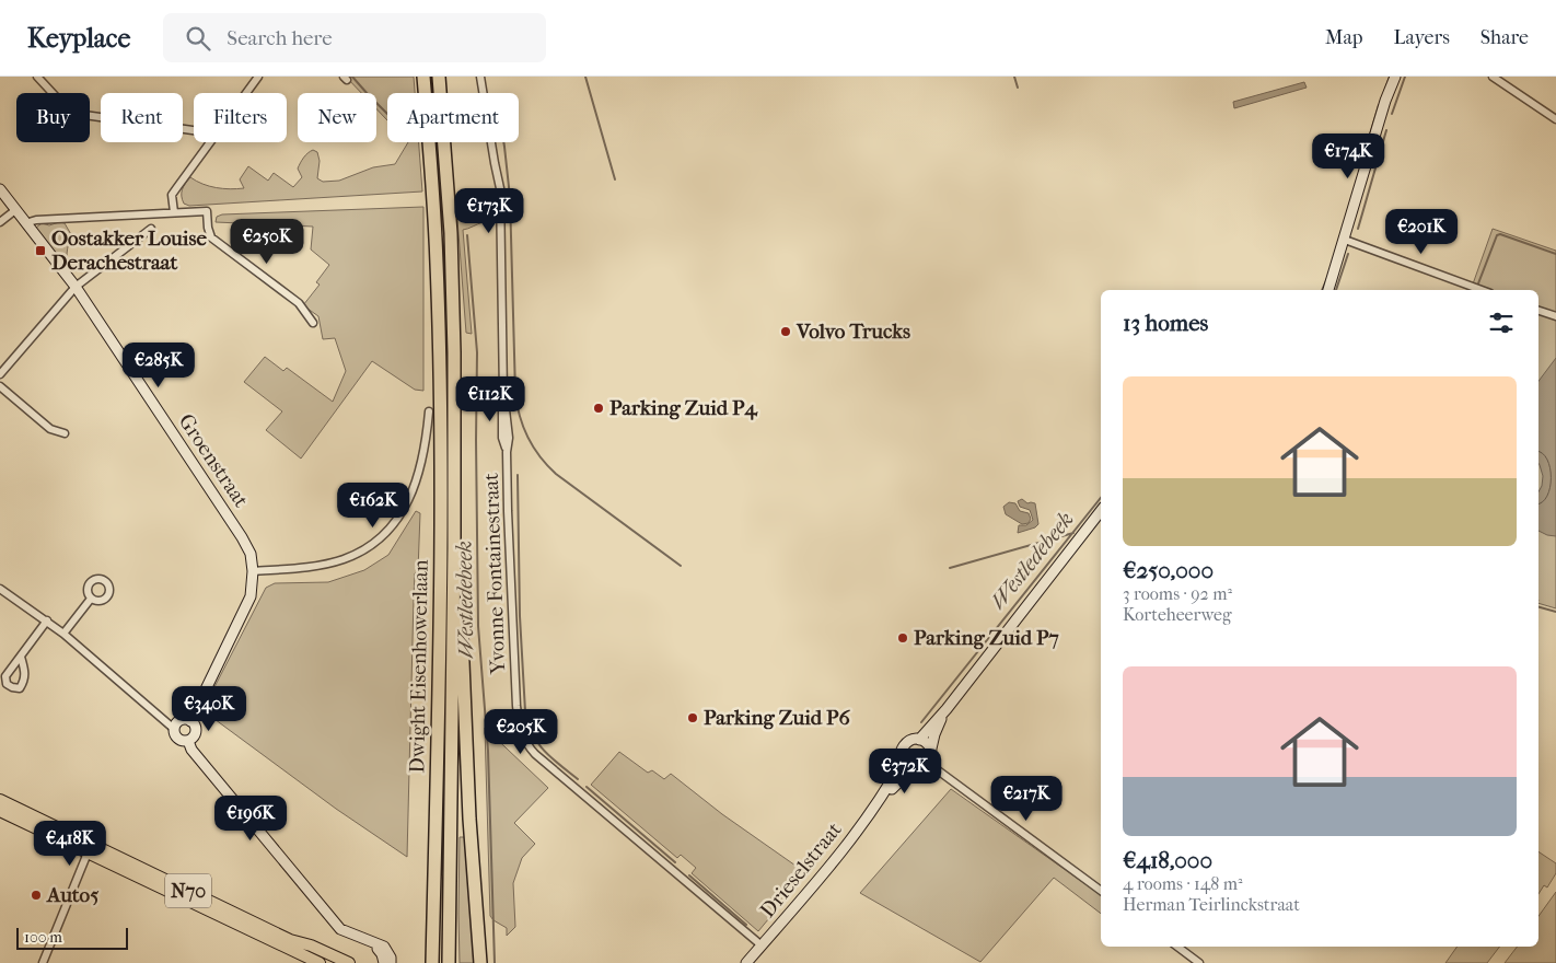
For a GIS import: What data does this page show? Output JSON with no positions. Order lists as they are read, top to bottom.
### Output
{
  "streets": {
    "highway": ["Dwight Eisenhowerlaan"],
    "main road": ["N70"],
    "street": ["Groenstraat", "Yvonne Fontainestraat", "Drieselstraat"]
  },
  "crossings": [
    ["Yvonne Fontainestraat", "Drieselstraat"]
  ],
  "water": ["Westledebeek"],
  "places": {
    "transit": ["Oostakker Louise Derachestraat"],
    "other": [
      "Volvo Trucks",
      "Parking Zuid P4",
      "Parking Zuid P7",
      "Parking Zuid P6",
      "Auto5"
    ]
  },
  "scale_bar": "100 m",
  "page": {
    "header": "Keyplace",
    "search": "Search here",
    "nav": ["Map", "Layers", "Share"],
    "chip": [
      "Buy",
      "Rent",
      "Filters",
      "New",
      "Apartment"
    ],
    "price": [
      "€174K",
      "€173K",
      "€201K",
      "€250K",
      "€285K",
      "€112K",
      "€162K",
      "€340K",
      "€205K",
      "€372K",
      "€217K",
      "€196K",
      "€418K"
    ],
    "heading": "13 homes",
    "list": [
      {
        "name": "€250,000",
        "note": "3 rooms · 92 m² · Korteheerweg"
      },
      {
        "name": "€418,000",
        "note": "4 rooms · 148 m² · Herman Teirlinckstraat"
      }
    ],
    "scale": "100 m"
  }
}
